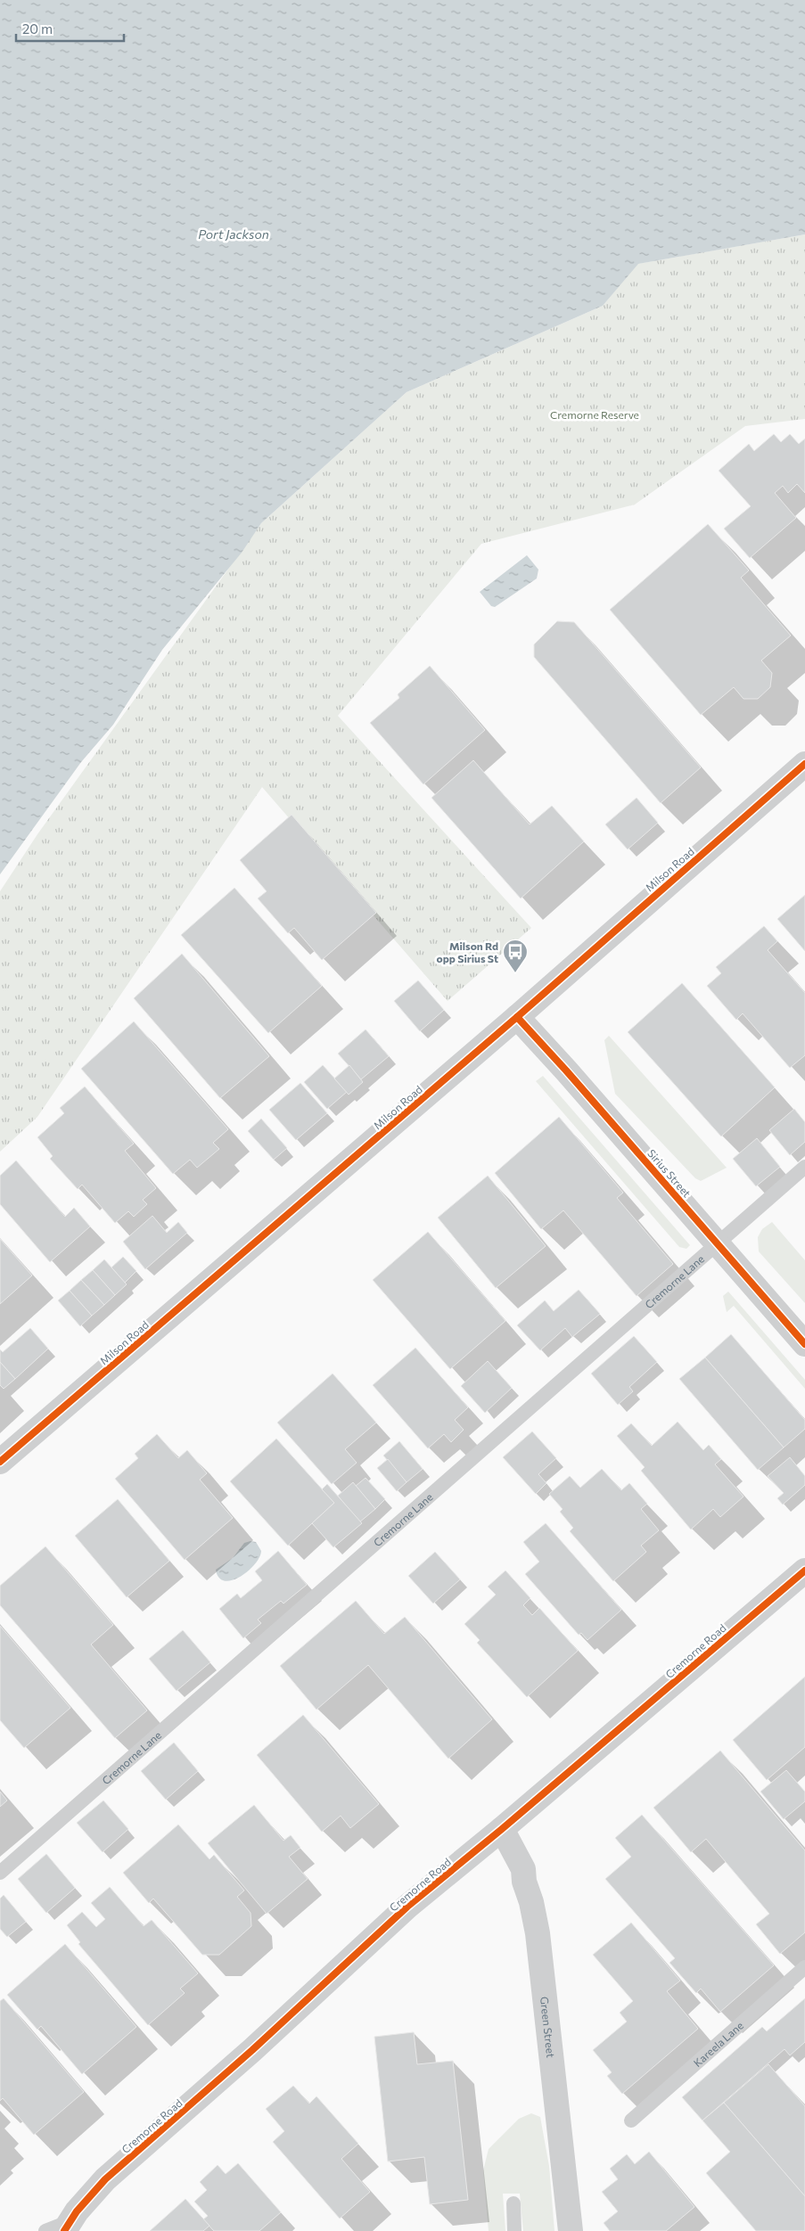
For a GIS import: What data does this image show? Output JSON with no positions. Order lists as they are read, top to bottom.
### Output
{
  "streets": {
    "street": [
      "Milson Road",
      "Sirius Street",
      "Cremorne Road",
      "Green Street"
    ],
    "lane": ["Cremorne Lane", "Kareela Lane"]
  },
  "crossings": [
    ["Milson Road", "Sirius Street"],
    ["Sirius Street", "Cremorne Lane"],
    ["Cremorne Road", "Green Street"]
  ],
  "water": ["Port Jackson"],
  "parks": ["Cremorne Reserve"],
  "places": {
    "bus stop": ["Milson Rd opp Sirius St"]
  },
  "scale_bar": "20 m"
}
